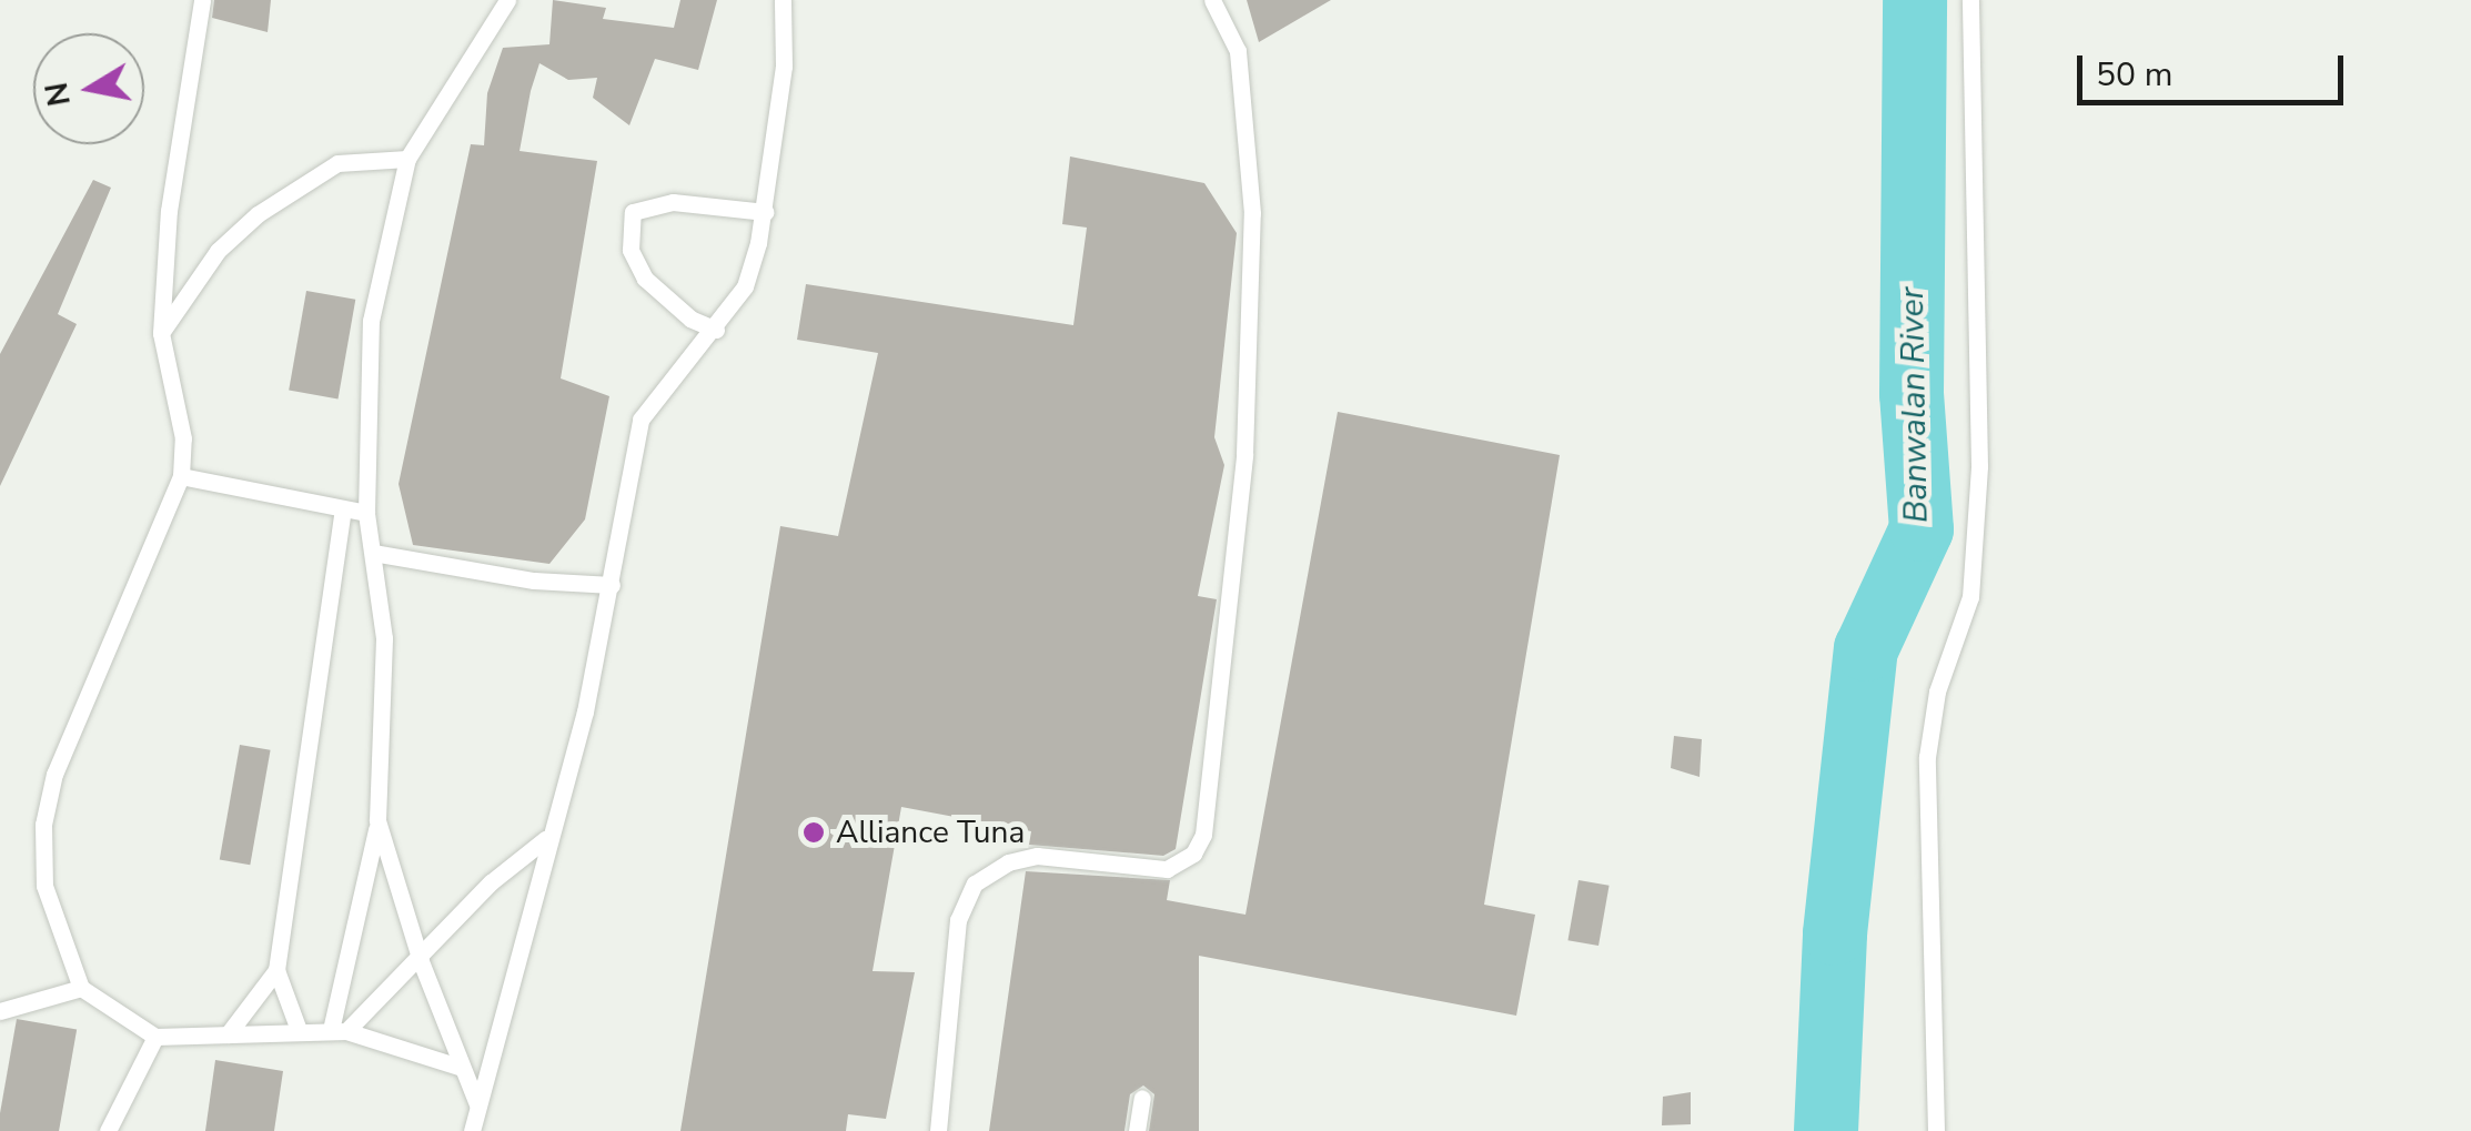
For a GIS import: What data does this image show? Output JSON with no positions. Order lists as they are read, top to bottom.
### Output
{
  "water": ["Banwalan River"],
  "places": ["Alliance Tuna"],
  "scale_bar": "50 m",
  "north": "left"
}
